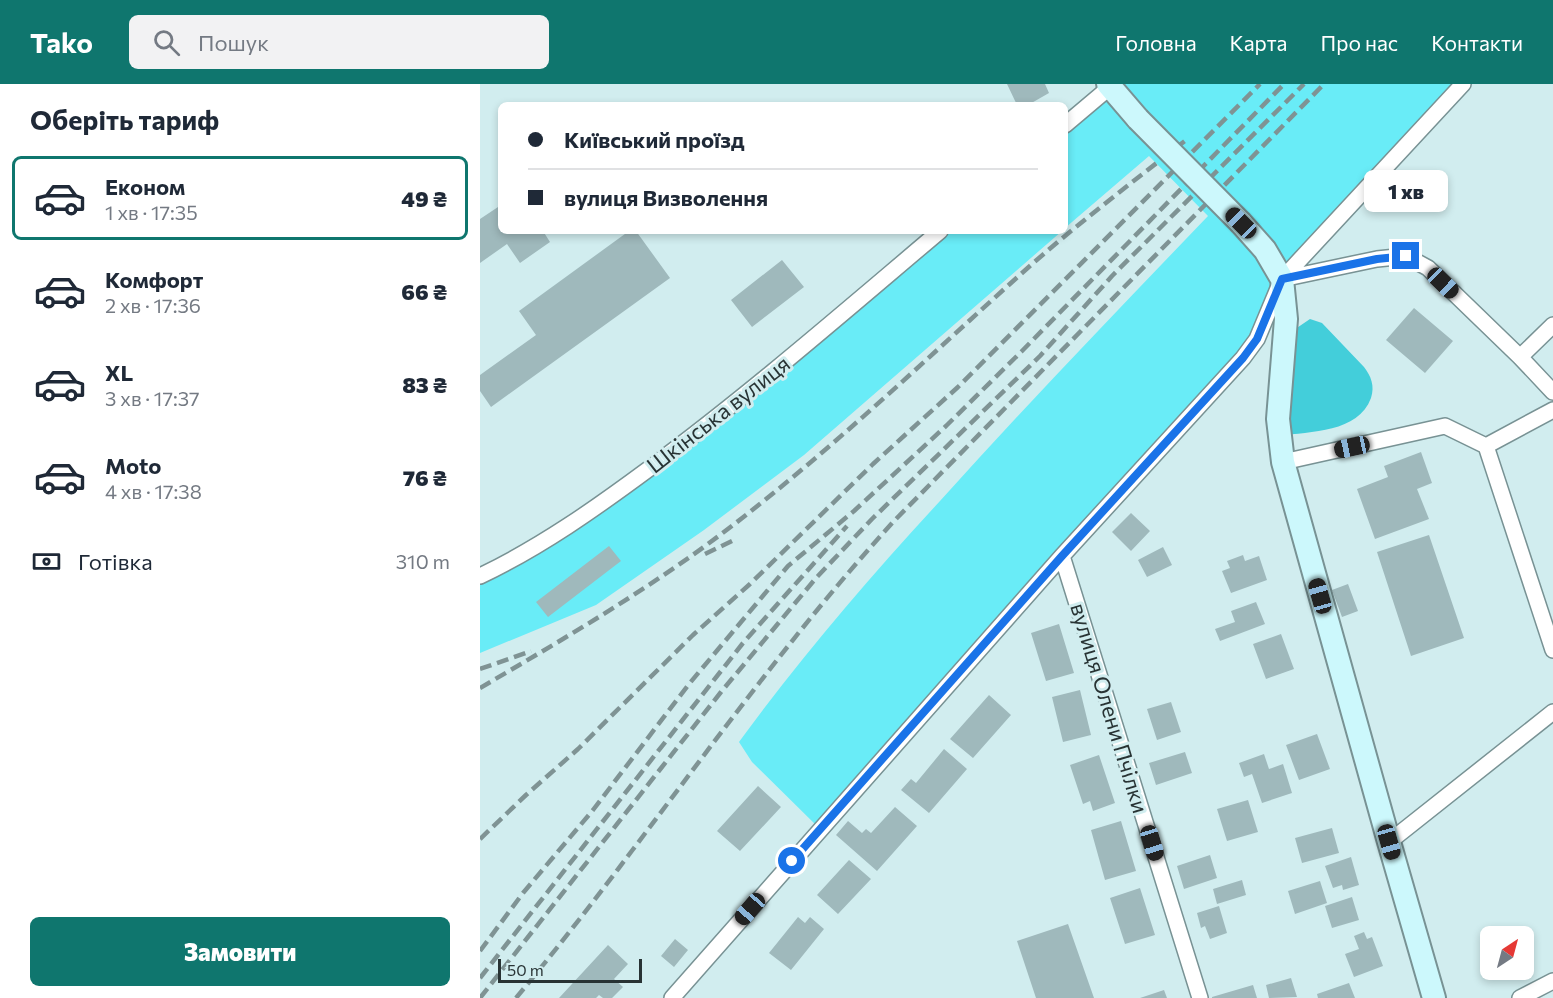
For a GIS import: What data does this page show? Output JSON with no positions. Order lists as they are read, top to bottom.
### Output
{
  "streets": {
    "street": ["Шкінська вулиця", "вулиця Олени Пчілки"]
  },
  "scale_bar": "50 m",
  "north": "top right",
  "page": {
    "header": "Tako",
    "search": "Пошук",
    "nav": [
      "Головна",
      "Карта",
      "Про нас",
      "Контакти"
    ],
    "heading": "Оберіть тариф",
    "banner": ["Київський проїзд", "вулиця Визволення"],
    "list": [
      {
        "name": "Економ",
        "note": "1 хв · 17:35",
        "value": "49 ₴"
      },
      {
        "name": "Комфорт",
        "note": "2 хв · 17:36",
        "value": "66 ₴"
      },
      {
        "name": "XL",
        "note": "3 хв · 17:37",
        "value": "83 ₴"
      },
      {
        "name": "Moto",
        "note": "4 хв · 17:38",
        "value": "76 ₴"
      }
    ],
    "bubble": "1 хв",
    "pay": ["Готівка", "310 m"],
    "buttons": "Замовити",
    "scale": "50 m"
  }
}
